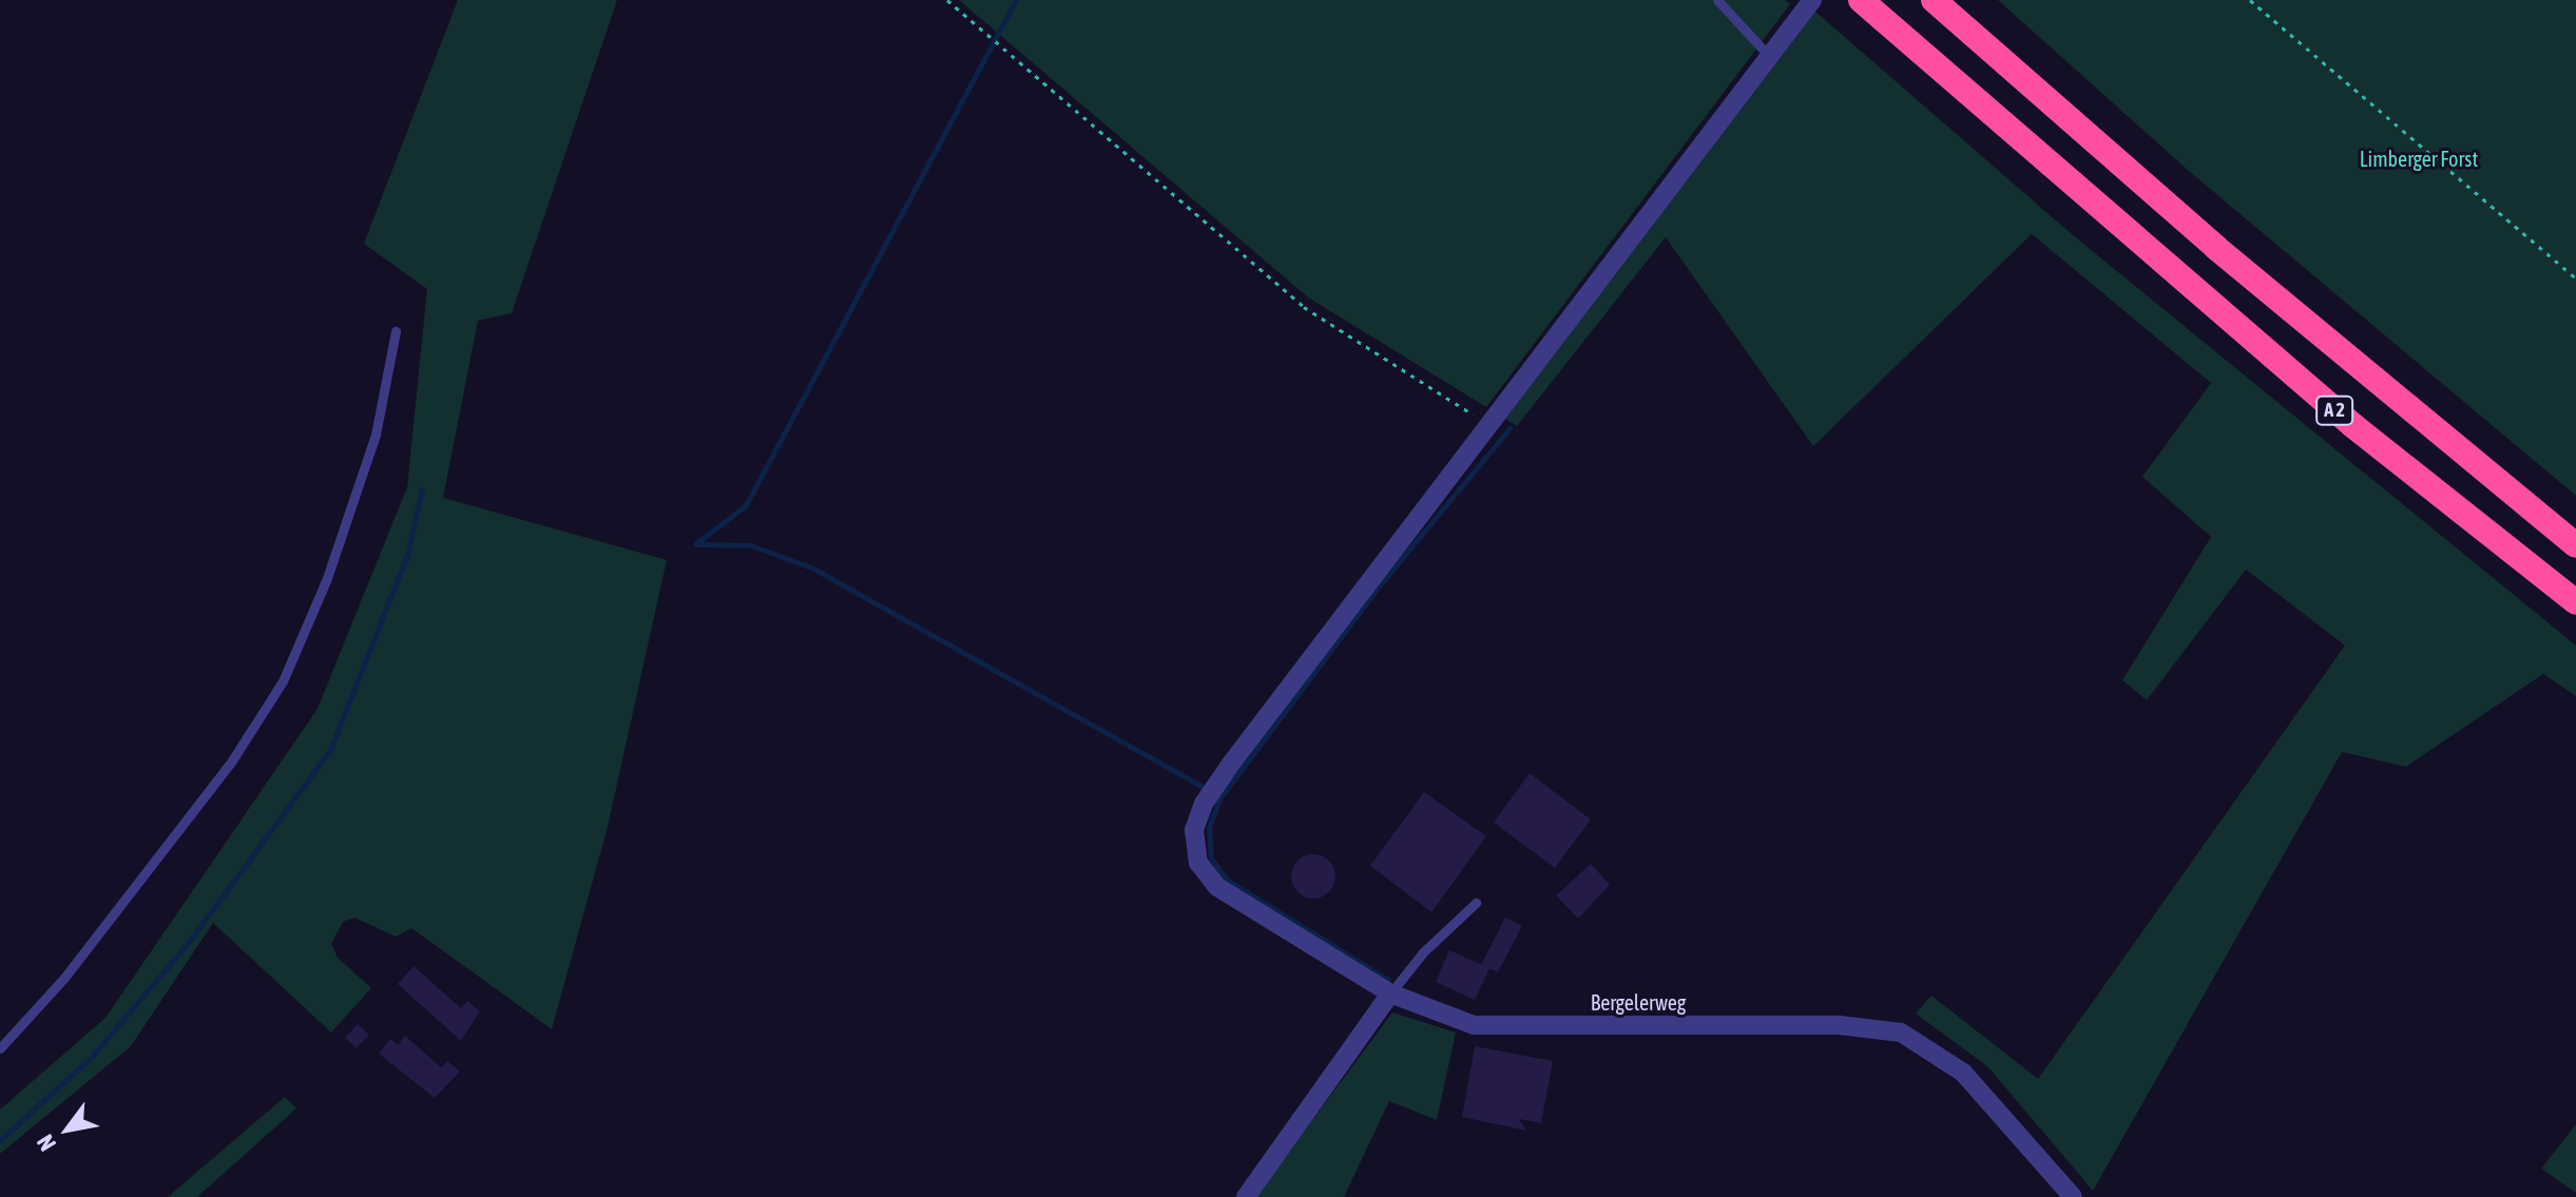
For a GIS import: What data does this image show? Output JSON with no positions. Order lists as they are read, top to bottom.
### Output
{
  "streets": {
    "highway": ["A 2"],
    "street": ["Bergelerweg"]
  },
  "parks": ["Limberger Forst"],
  "north": "bottom left"
}
